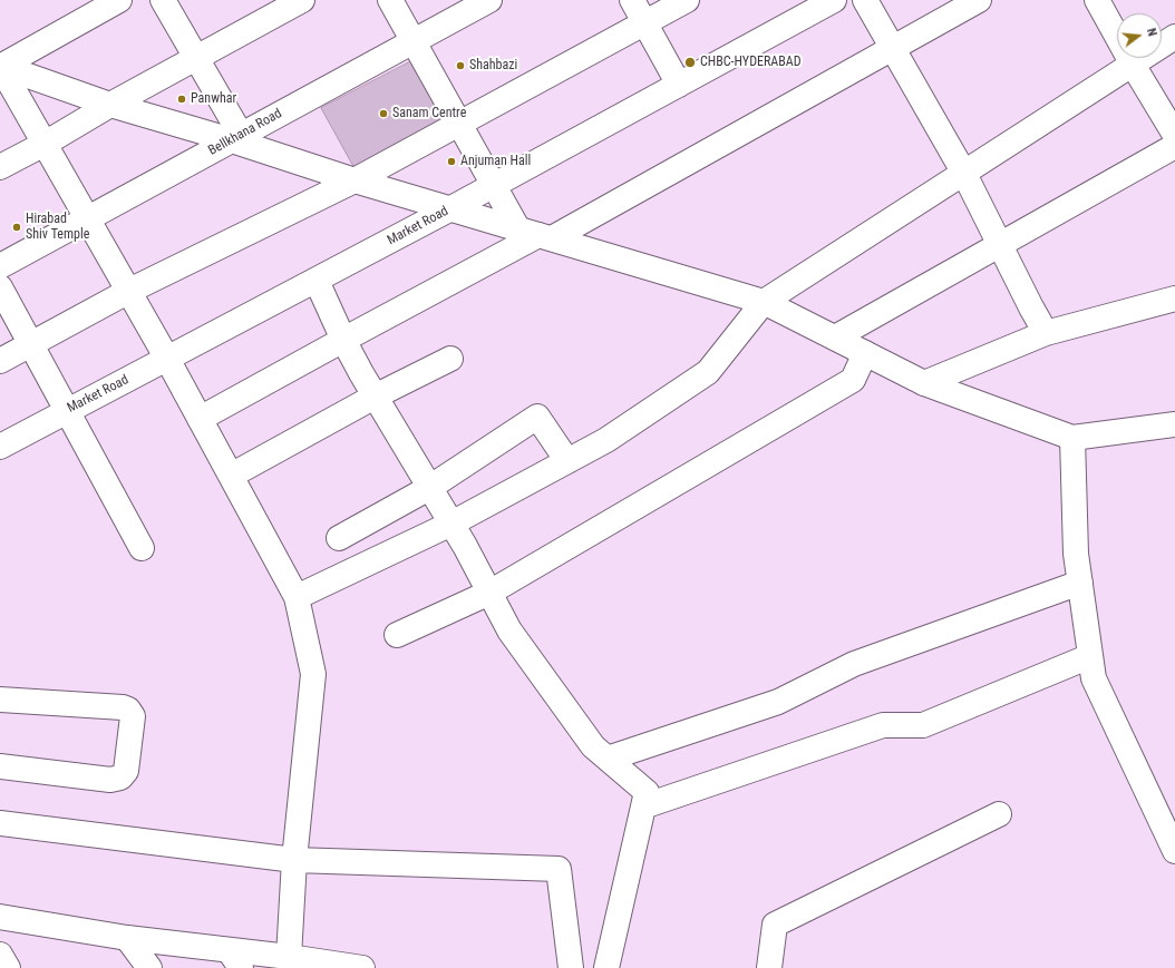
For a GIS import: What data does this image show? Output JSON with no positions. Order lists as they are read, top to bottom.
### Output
{
  "streets": {
    "street": ["Bellkhana Road", "Market Road"]
  },
  "places": [
    "CHBC-HYDERABAD",
    "Shahbazi",
    "Panwhar",
    "Sanam Centre",
    "Anjuman Hall",
    "Hirabad Shiv Temple"
  ],
  "north": "right"
}
